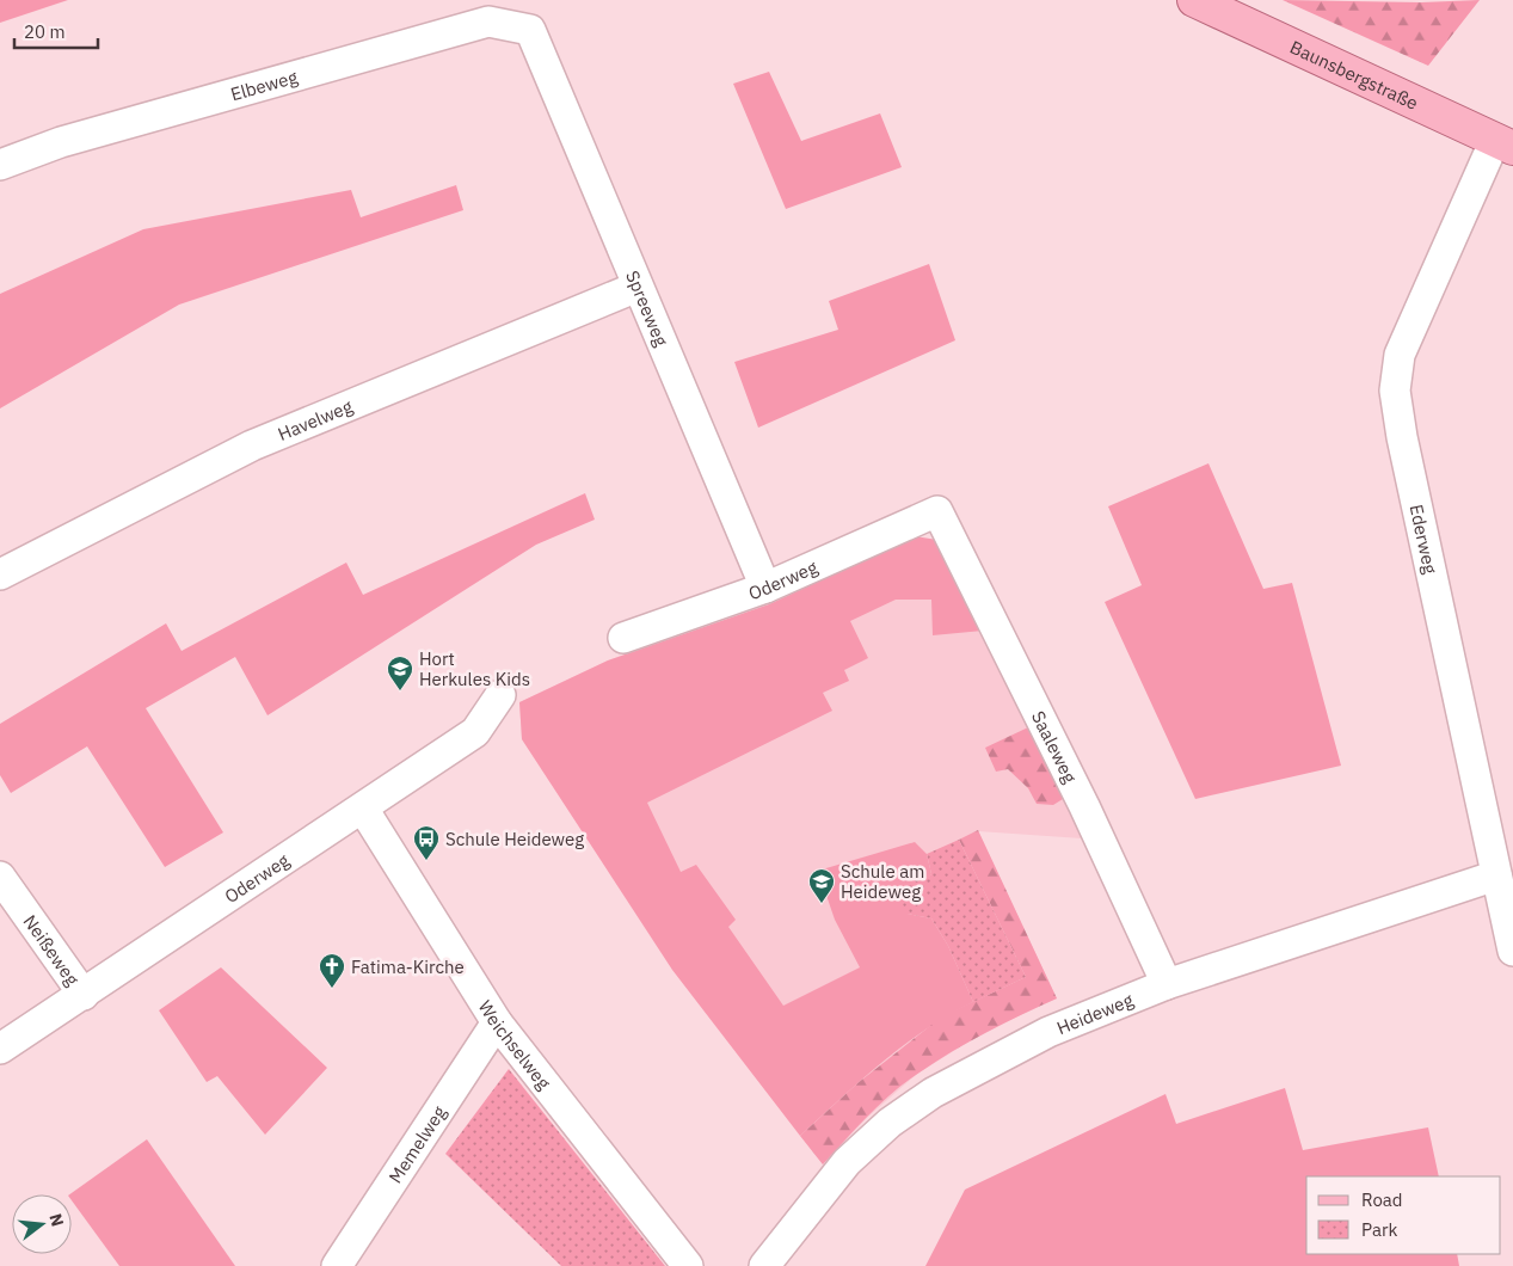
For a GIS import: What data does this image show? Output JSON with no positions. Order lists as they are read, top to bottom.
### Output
{
  "streets": {
    "main road": ["Baunsbergstraße"],
    "street": [
      "Elbeweg",
      "Spreeweg",
      "Havelweg",
      "Ederweg",
      "Oderweg",
      "Saaleweg",
      "Neißeweg",
      "Heideweg",
      "Weichselweg",
      "Memelweg"
    ]
  },
  "crossings": [
    ["Baunsbergstraße", "Ederweg"],
    ["Elbeweg", "Spreeweg"],
    ["Spreeweg", "Havelweg"],
    ["Spreeweg", "Oderweg"],
    ["Ederweg", "Heideweg"],
    ["Oderweg", "Saaleweg"],
    ["Oderweg", "Neißeweg"],
    ["Oderweg", "Weichselweg"],
    ["Saaleweg", "Heideweg"],
    ["Weichselweg", "Memelweg"]
  ],
  "places": {
    "school or university": ["Hort Herkules Kids", "Schule am Heideweg"],
    "bus stop": ["Schule Heideweg"],
    "church": ["Fatima-Kirche"]
  },
  "legend": ["Road", "Park"],
  "scale_bar": "20 m",
  "north": "right"
}
